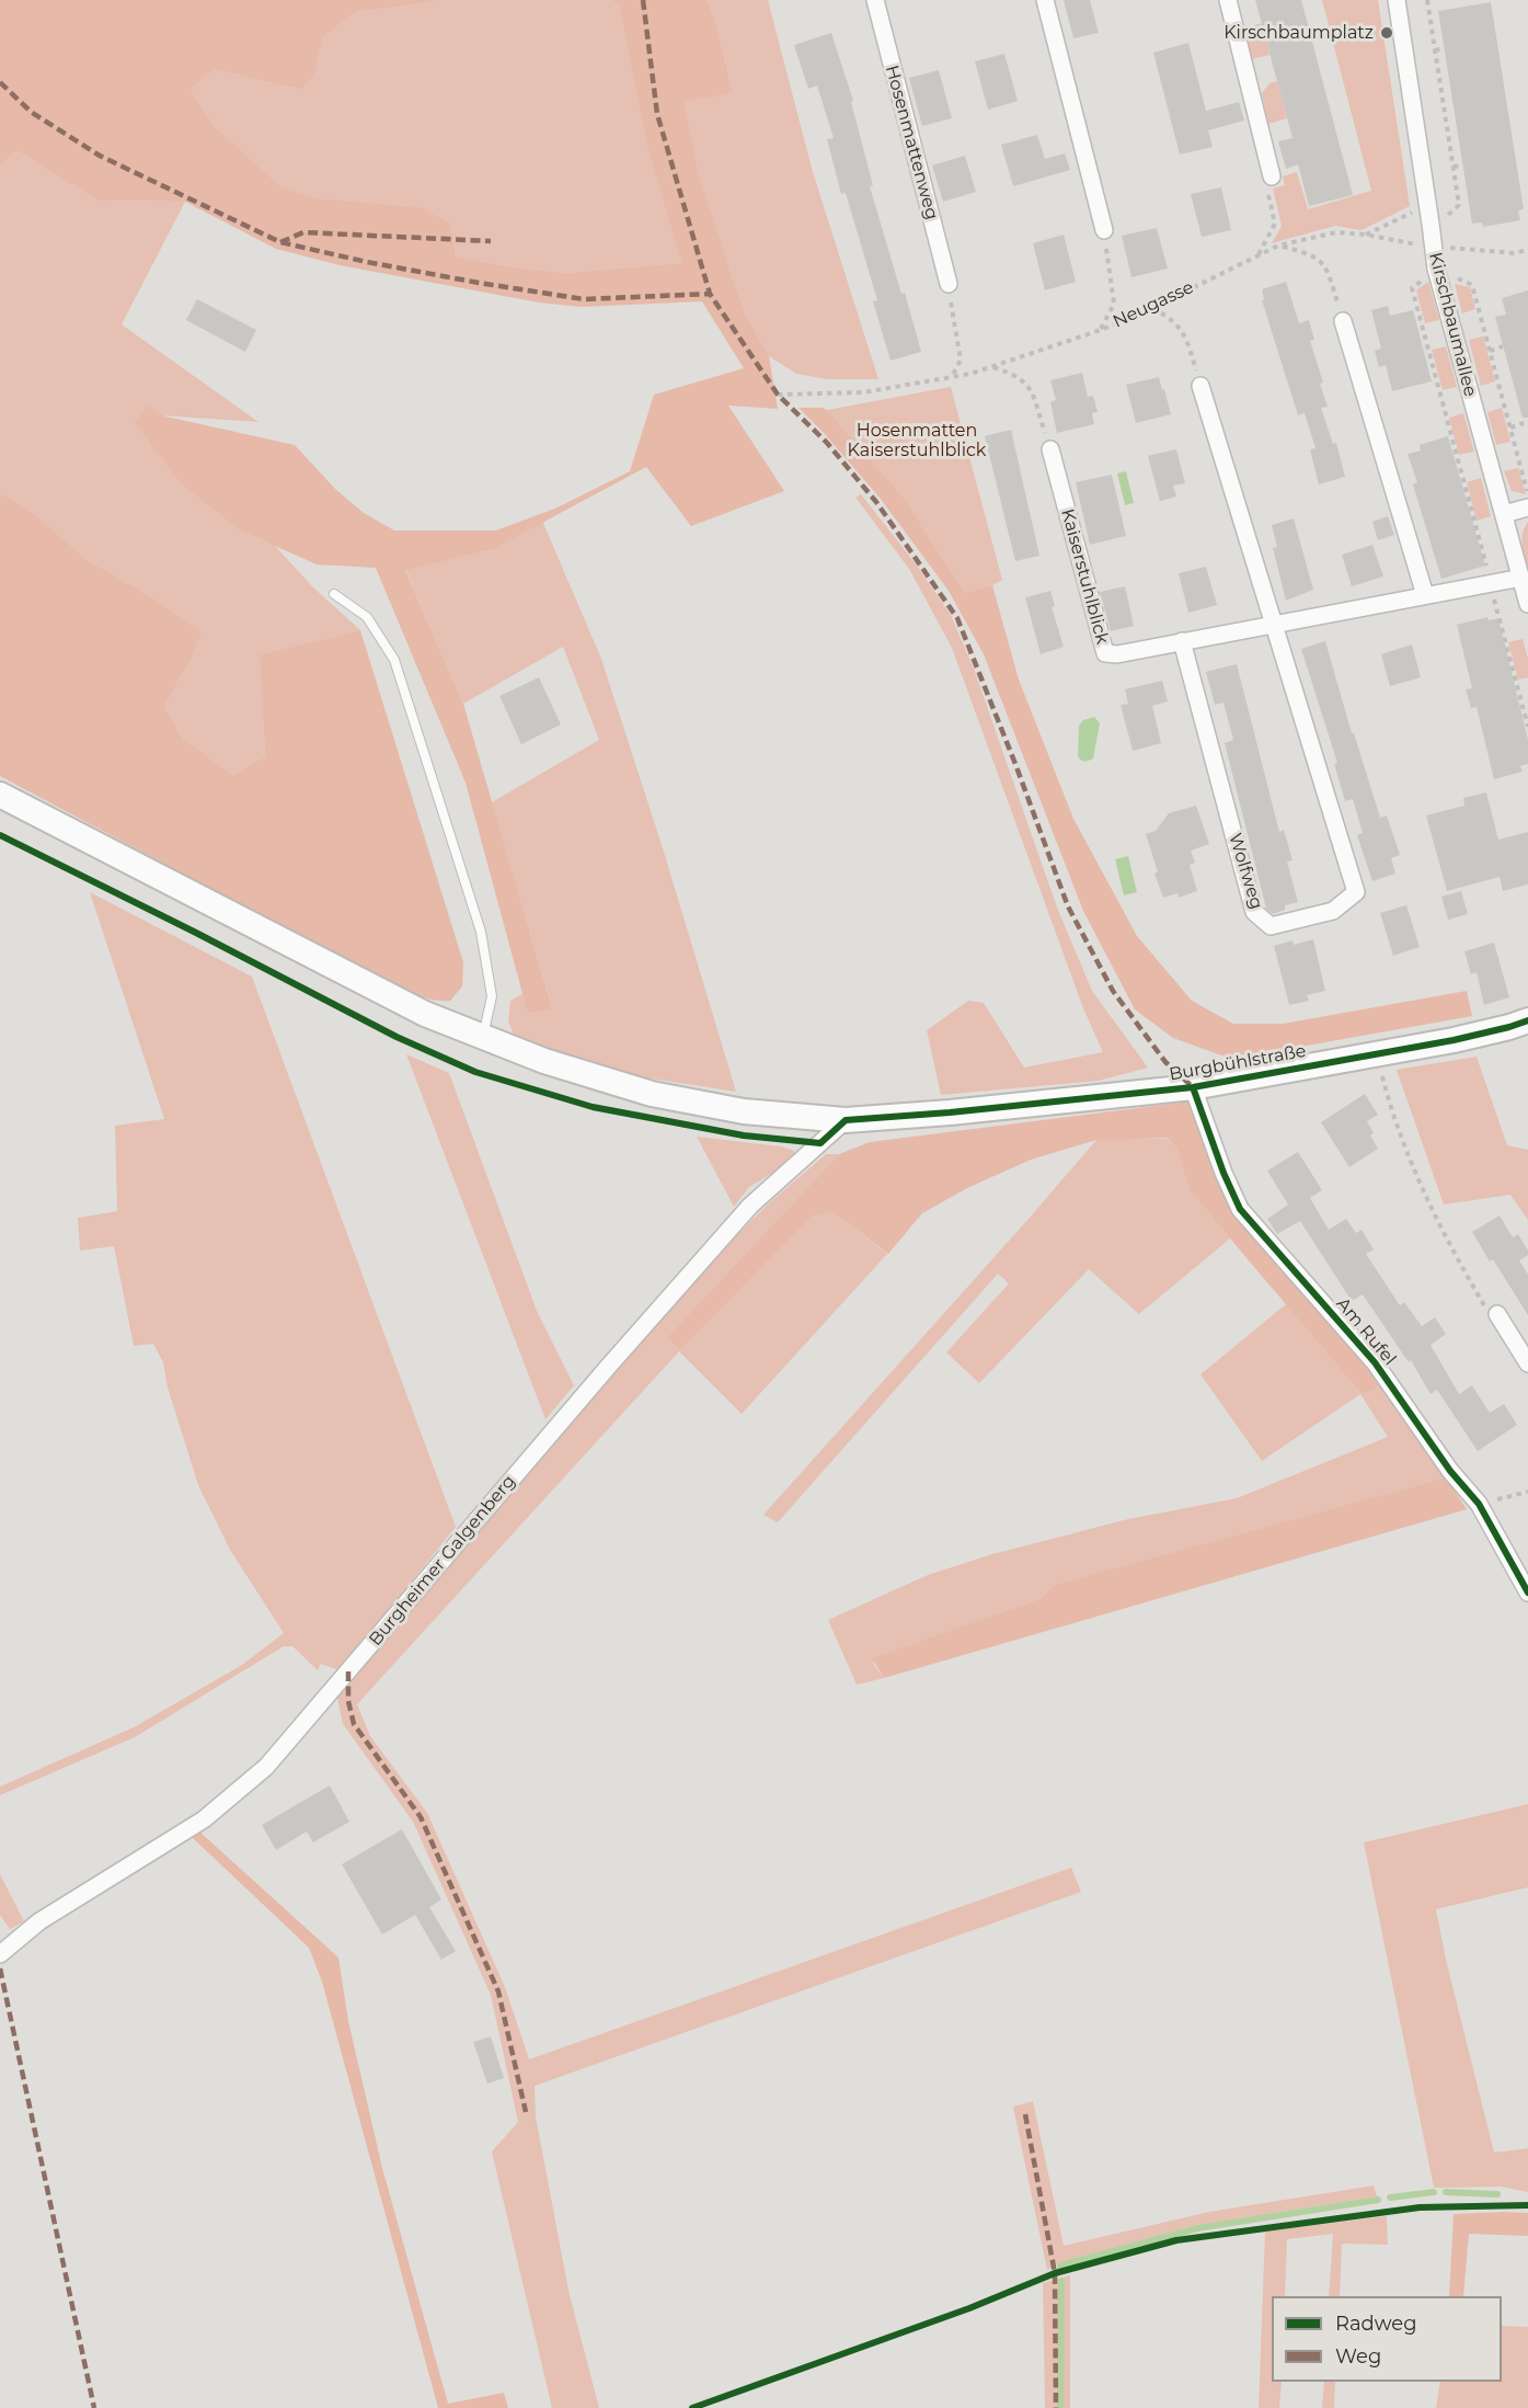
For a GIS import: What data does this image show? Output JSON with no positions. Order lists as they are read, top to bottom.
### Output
{
  "streets": {
    "street": [
      "Hosenmattenweg",
      "Kirschbaumallee",
      "Kaiserstuhlblick",
      "Wolfweg",
      "Burgbühlstraße",
      "Am Rufel",
      "Burgheimer Galgenberg"
    ],
    "path": ["Neugasse"]
  },
  "crossings": [
    ["Kirschbaumallee", "Kaiserstuhlblick"],
    ["Kaiserstuhlblick", "Wolfweg"],
    ["Burgbühlstraße", "Am Rufel"],
    ["Burgbühlstraße", "Burgheimer Galgenberg"]
  ],
  "parks": ["Hosenmatten Kaiserstuhlblick"],
  "places": ["Kirschbaumplatz"],
  "legend": ["Radweg", "Weg"]
}
